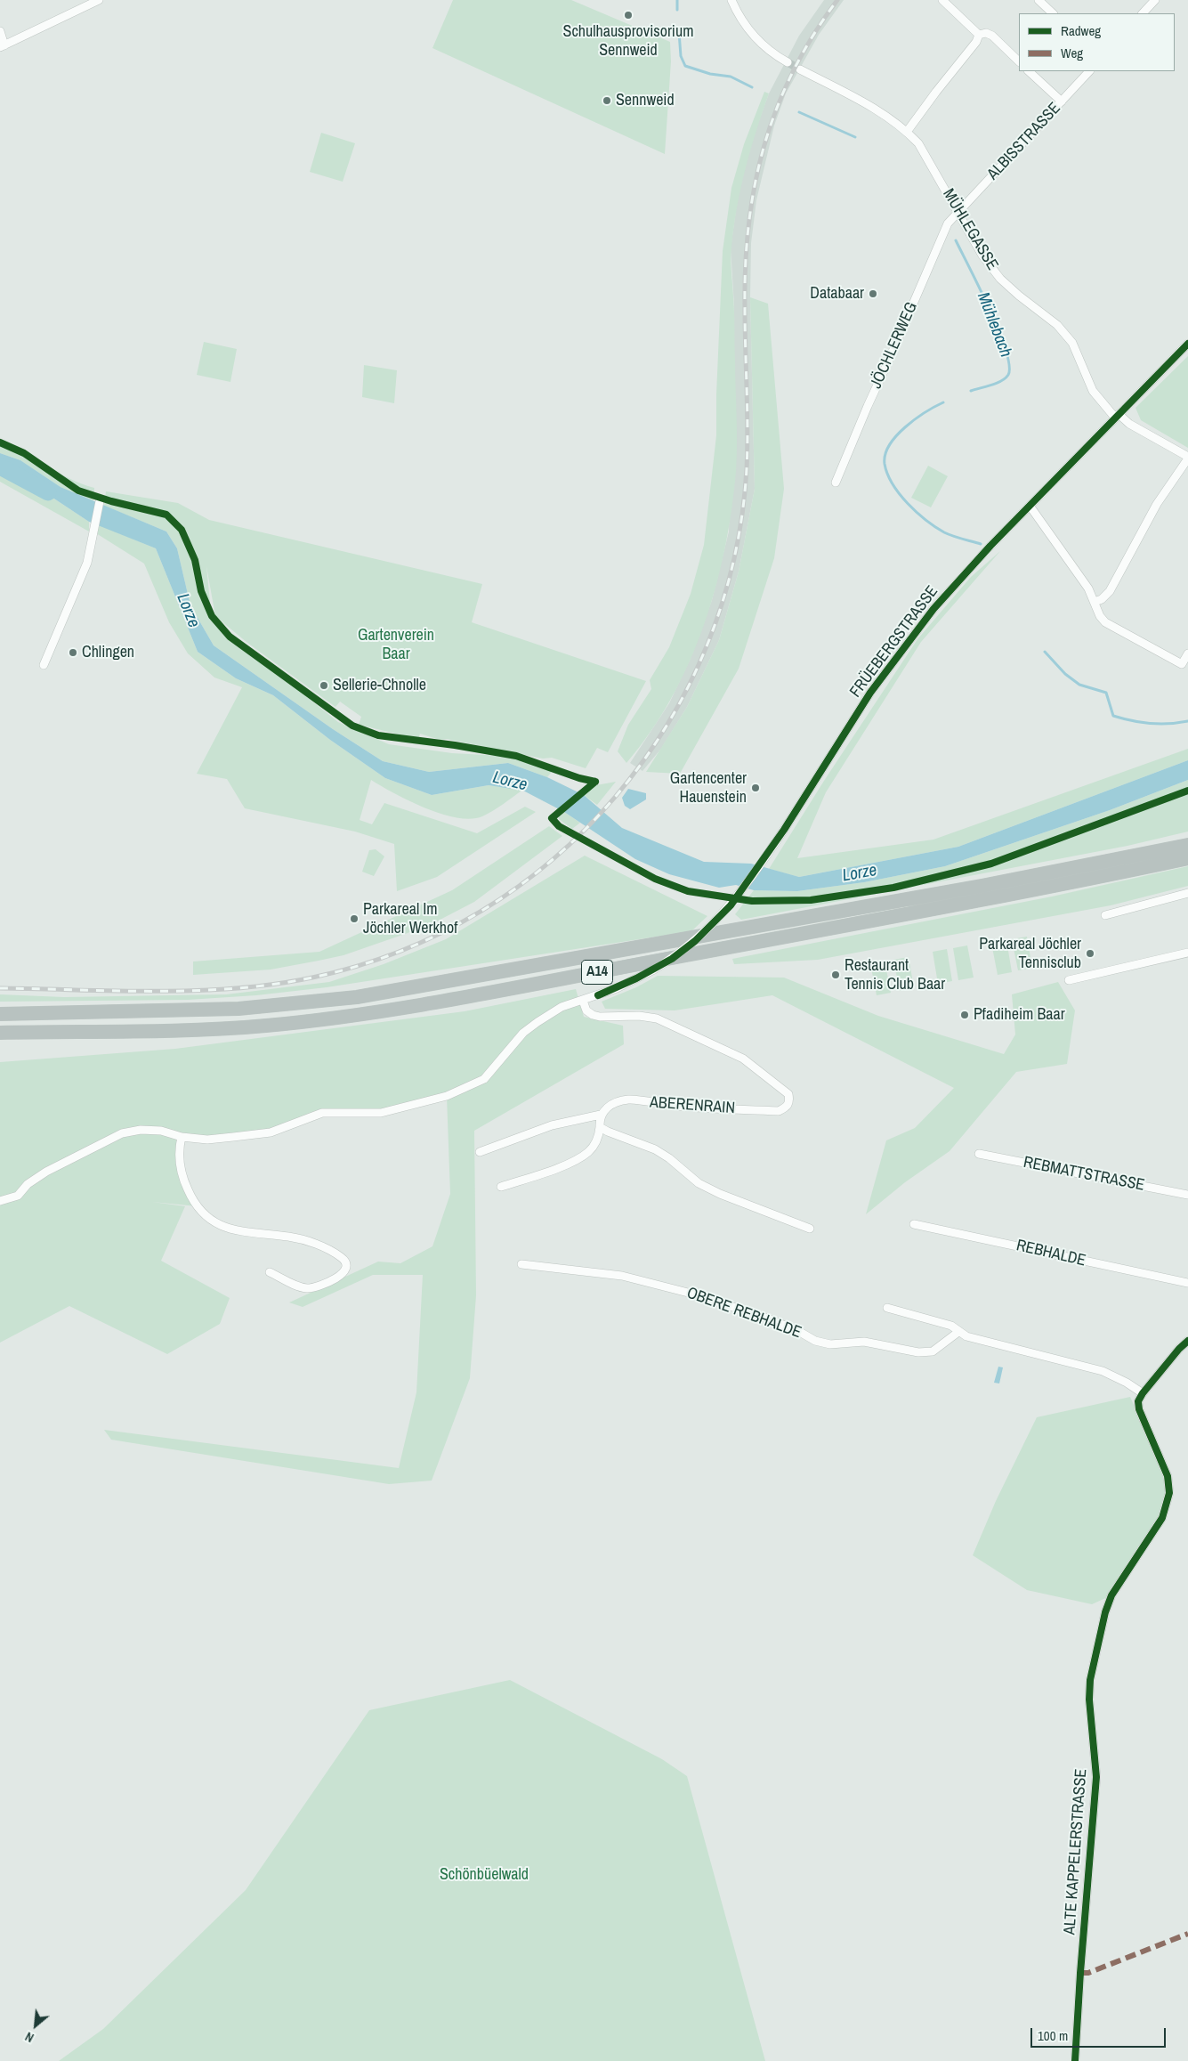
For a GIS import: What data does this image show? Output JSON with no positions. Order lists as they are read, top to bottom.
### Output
{
  "streets": {
    "highway": ["A14"],
    "street": [
      "ALBISSTRASSE",
      "MÜHLEGASSE",
      "JÖCHLERWEG",
      "FRÜEBERGSTRASSE",
      "ABERENRAIN",
      "REBMATTSTRASSE",
      "REBHALDE",
      "OBERE REBHALDE",
      "ALTE KAPPELERSTRASSE"
    ]
  },
  "crossings": [
    ["ALBISSTRASSE", "MÜHLEGASSE"],
    ["ALBISSTRASSE", "JÖCHLERWEG"],
    ["MÜHLEGASSE", "JÖCHLERWEG"],
    ["MÜHLEGASSE", "FRÜEBERGSTRASSE"],
    ["FRÜEBERGSTRASSE", "ABERENRAIN"]
  ],
  "water": ["Mühlebach", "Lorze"],
  "parks": ["Gartenverein Baar", "Schönbüelwald"],
  "places": [
    "Schulhausprovisorium Sennweid",
    "Sennweid",
    "Databaar",
    "Chlingen",
    "Sellerie-Chnolle",
    "Gartencenter Hauenstein",
    "Parkareal Im Jöchler Werkhof",
    "Parkareal Jöchler Tennisclub",
    "Restaurant Tennis Club Baar",
    "Pfadiheim Baar"
  ],
  "legend": ["Radweg", "Weg"],
  "scale_bar": "100 m",
  "north": "bottom left"
}
